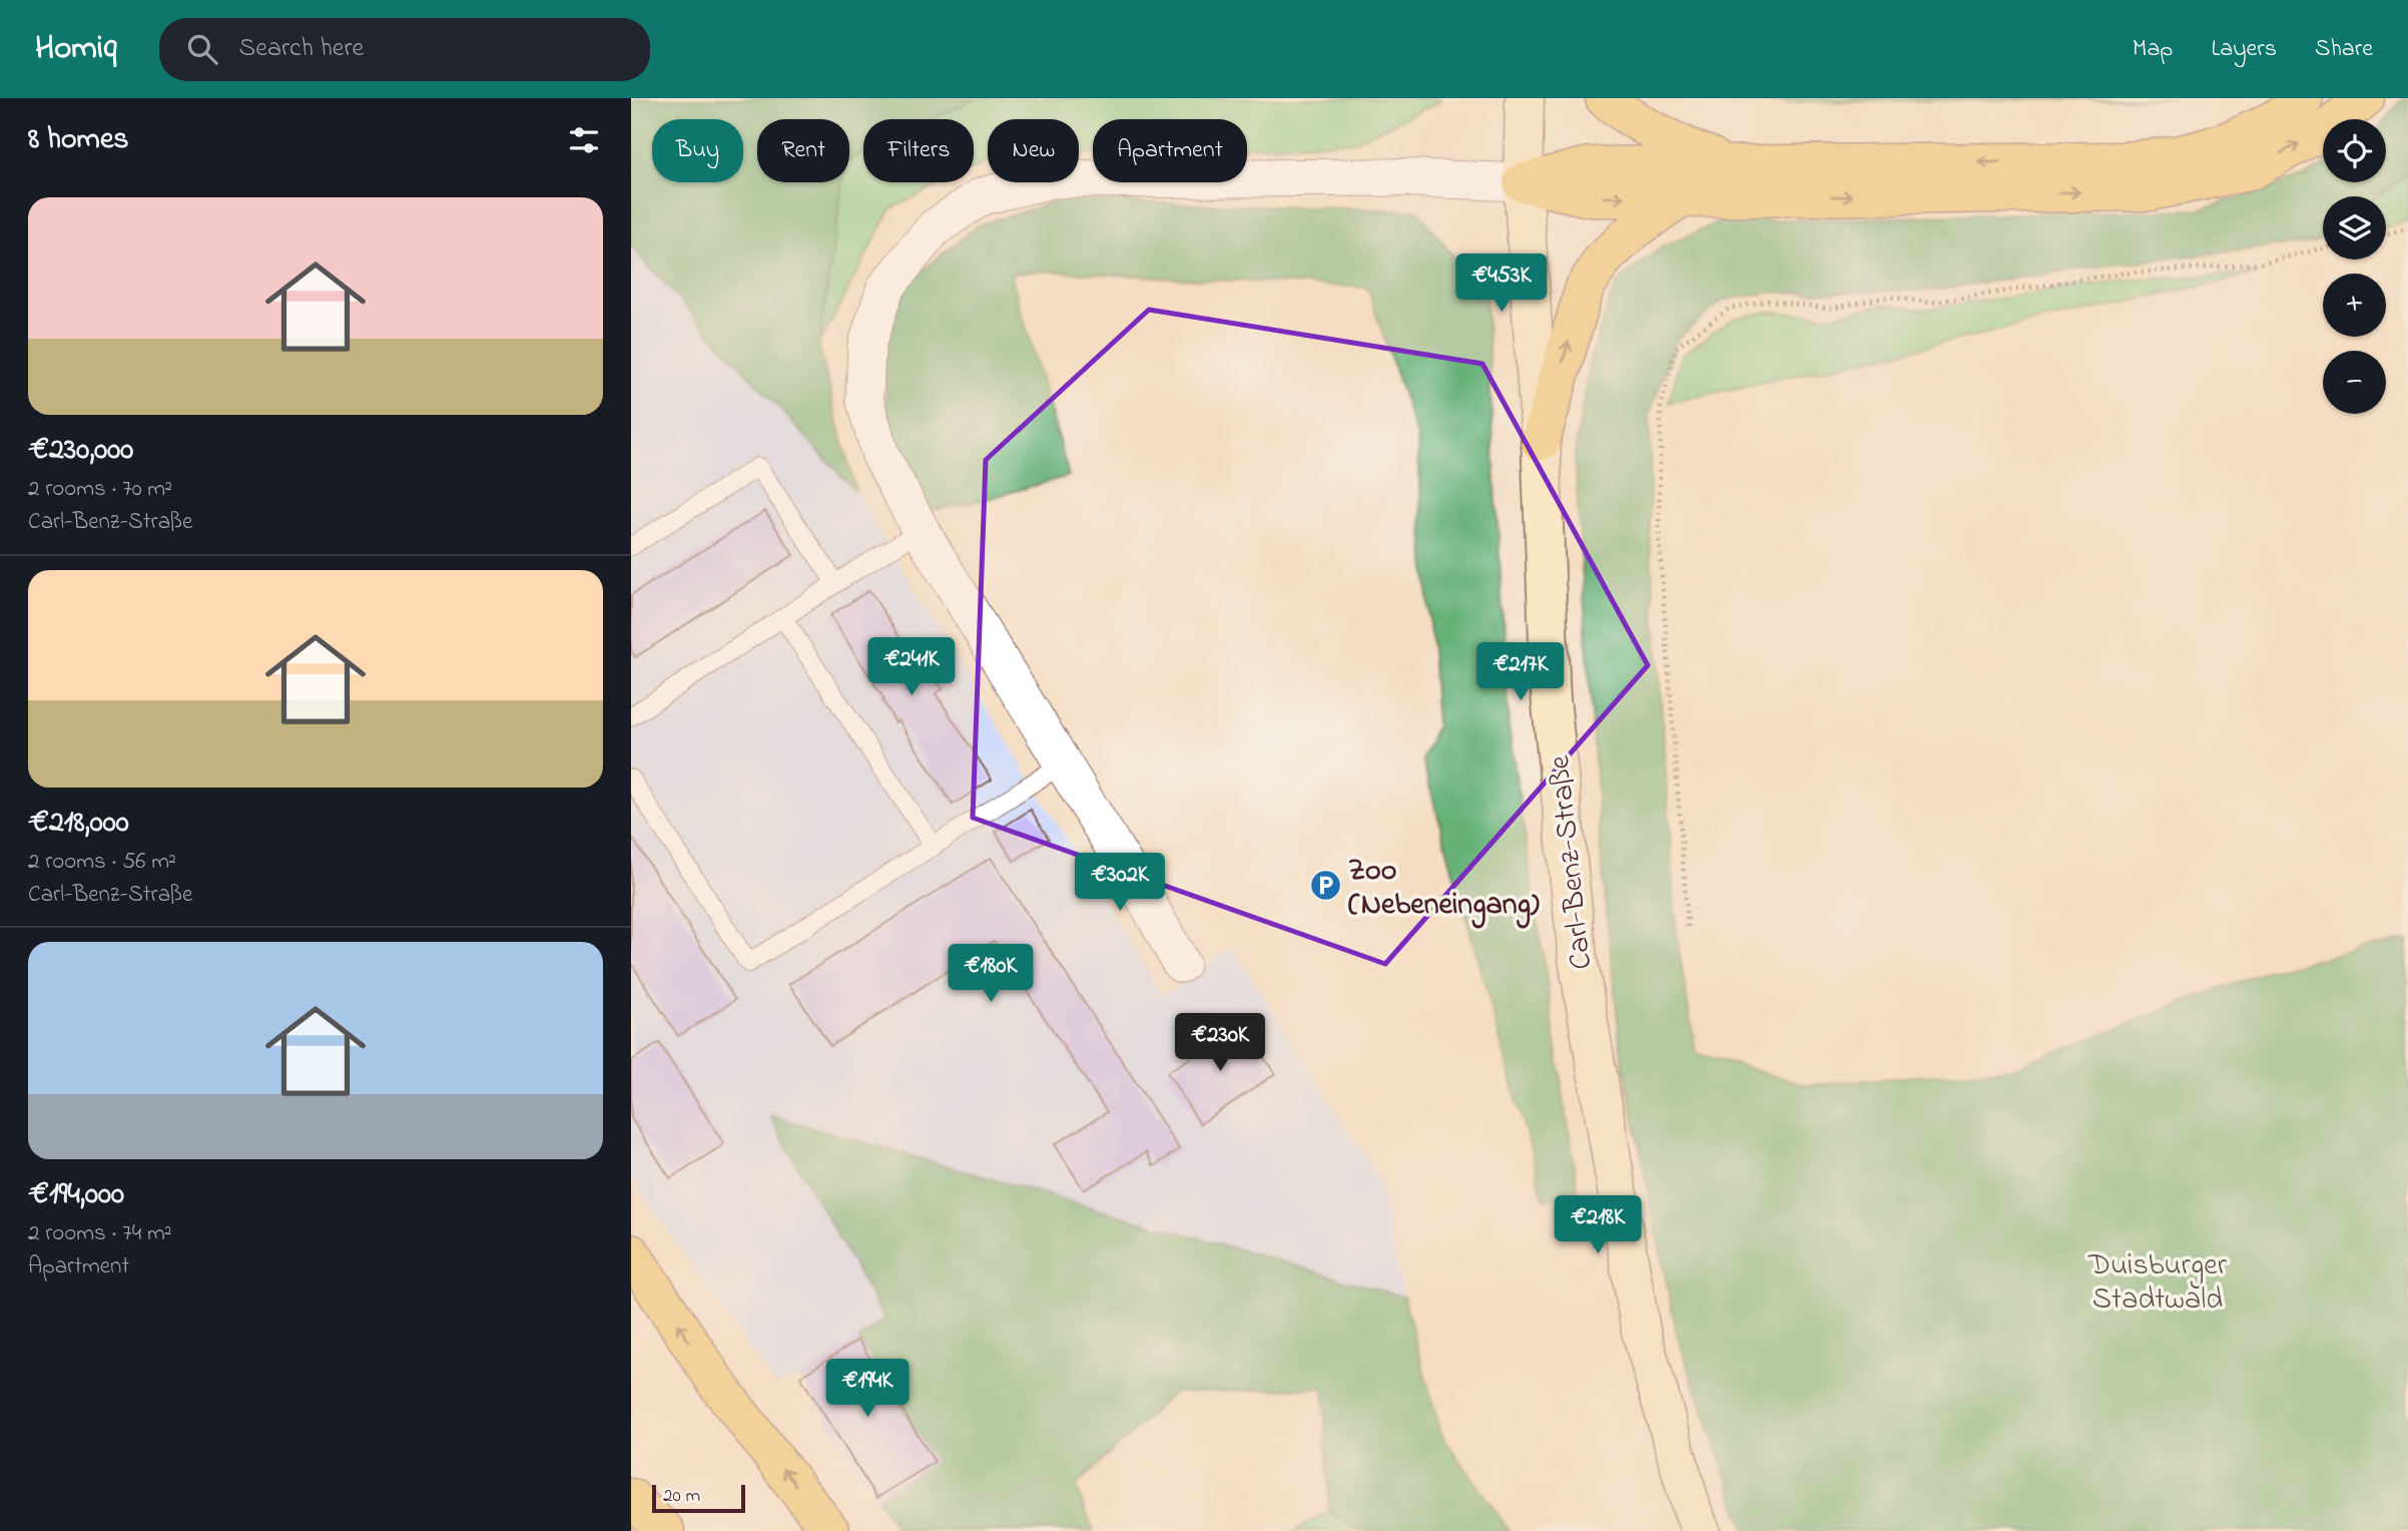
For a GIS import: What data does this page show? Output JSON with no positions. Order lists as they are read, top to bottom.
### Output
{
  "streets": {
    "main road": ["Carl-Benz-Straße"]
  },
  "parks": ["Duisburger Stadtwald"],
  "places": {
    "parking": ["Zoo (Nebeneingang)"]
  },
  "scale_bar": "20 m",
  "page": {
    "header": "Homiq",
    "search": "Search here",
    "nav": ["Map", "Layers", "Share"],
    "heading": "8 homes",
    "map_buttons": ["+", "−"],
    "chip": [
      "Buy",
      "Rent",
      "Filters",
      "New",
      "Apartment"
    ],
    "list": [
      {
        "name": "€230,000",
        "note": "2 rooms · 70 m² · Carl-Benz-Straße"
      },
      {
        "name": "€218,000",
        "note": "2 rooms · 56 m² · Carl-Benz-Straße"
      },
      {
        "name": "€194,000",
        "note": "2 rooms · 74 m² · Apartment"
      }
    ],
    "price": [
      "€453K",
      "€241K",
      "€217K",
      "€302K",
      "€180K",
      "€230K",
      "€218K",
      "€194K"
    ],
    "scale": "20 m"
  }
}
